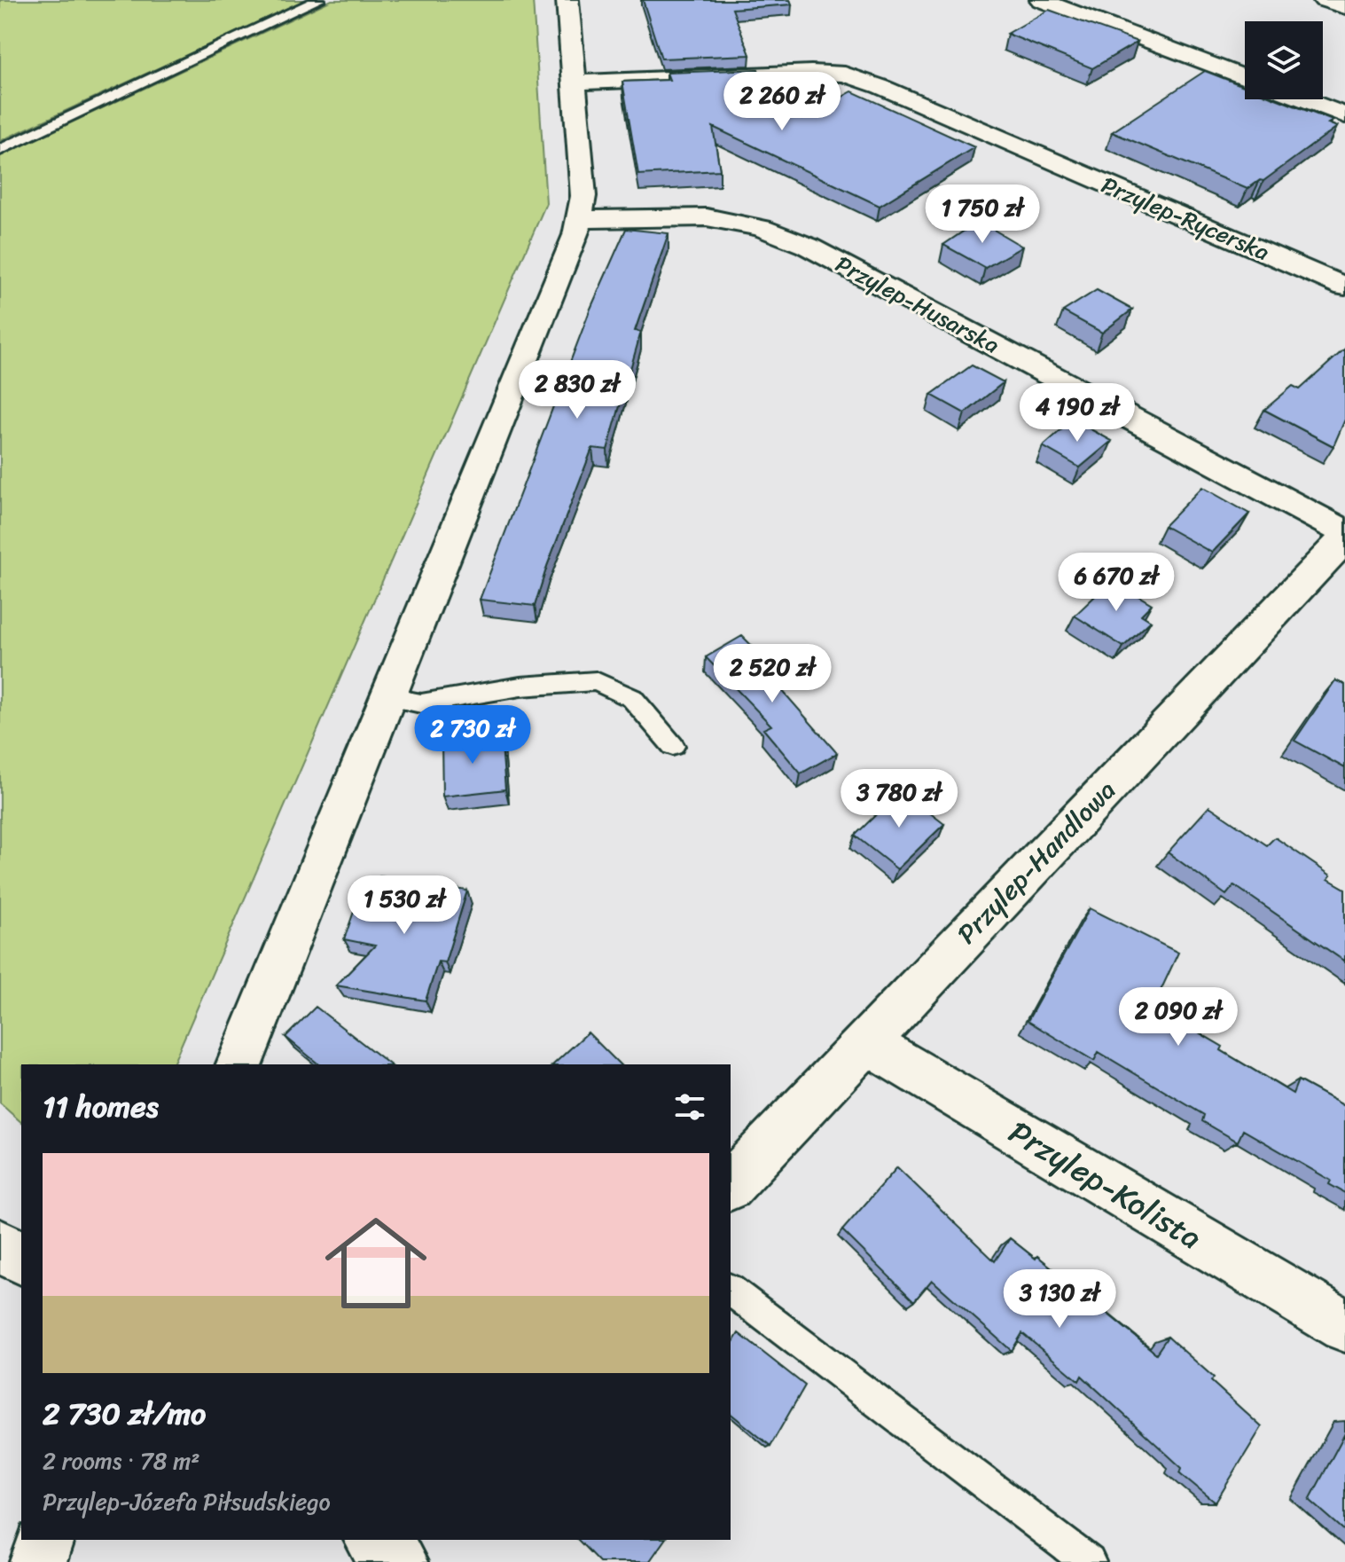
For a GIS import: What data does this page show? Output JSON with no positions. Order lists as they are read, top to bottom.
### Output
{
  "streets": {
    "street": [
      "Przylep-Rycerska",
      "Przylep-Husarska",
      "Przylep-Handlowa",
      "Przylep-Kolista"
    ]
  },
  "crossings": [
    ["Przylep-Handlowa", "Przylep-Kolista"]
  ],
  "page": {
    "price": [
      "2 260 zł",
      "1 750 zł",
      "2 830 zł",
      "4 190 zł",
      "6 670 zł",
      "2 520 zł",
      "2 730 zł",
      "3 780 zł",
      "1 530 zł",
      "2 090 zł",
      "3 130 zł"
    ],
    "heading": "11 homes",
    "list": [
      {
        "name": "2 730 zł/mo",
        "note": "2 rooms · 78 m² · Przylep-Józefa Piłsudskiego"
      }
    ]
  }
}
